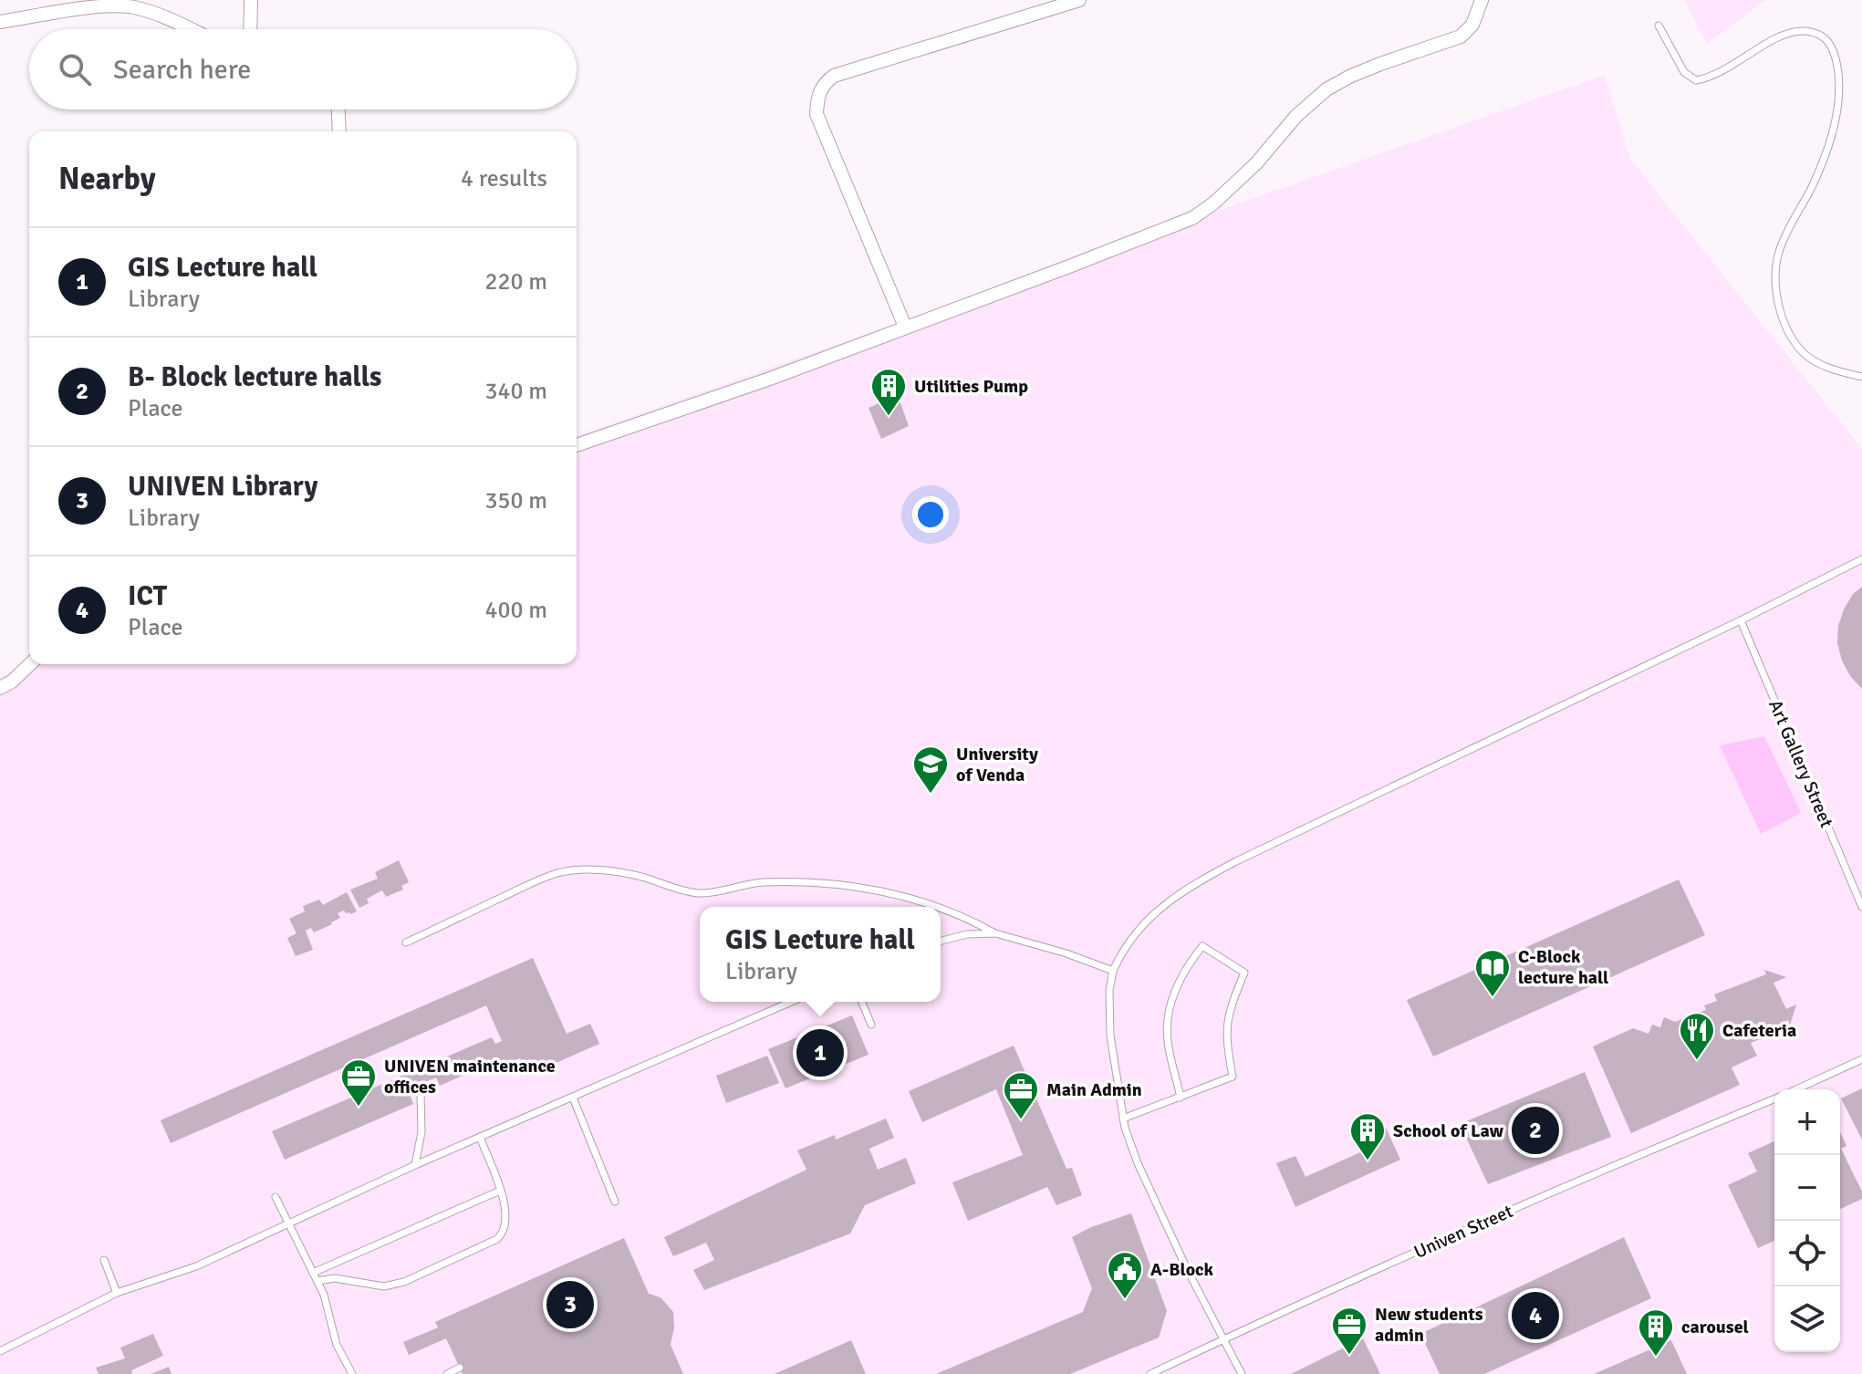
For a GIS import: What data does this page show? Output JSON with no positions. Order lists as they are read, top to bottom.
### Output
{
  "streets": {
    "lane": ["Art Gallery Street", "Univen Street"]
  },
  "places": {
    "building": ["Utilities Pump", "School of Law", "carousel"],
    "school or university": ["University of Venda"],
    "library": ["C-Block lecture hall"],
    "restaurant": ["Cafeteria"],
    "office": ["UNIVEN maintenance offices", "Main Admin", "New students admin"],
    "public building": ["A-Block"]
  },
  "page": {
    "search": "Search here",
    "heading": ["Nearby", "4 results"],
    "list": [
      {
        "mark": "1",
        "name": "GIS Lecture hall",
        "note": "Library",
        "value": "220 m"
      },
      {
        "mark": "2",
        "name": "B- Block lecture halls",
        "note": "Place",
        "value": "340 m"
      },
      {
        "mark": "3",
        "name": "UNIVEN Library",
        "note": "Library",
        "value": "350 m"
      },
      {
        "mark": "4",
        "name": "ICT",
        "note": "Place",
        "value": "400 m"
      }
    ],
    "popup": ["GIS Lecture hall", "Library"],
    "pins": [
      "1",
      "2",
      "3",
      "4"
    ],
    "map_buttons": ["+", "−"]
  }
}
